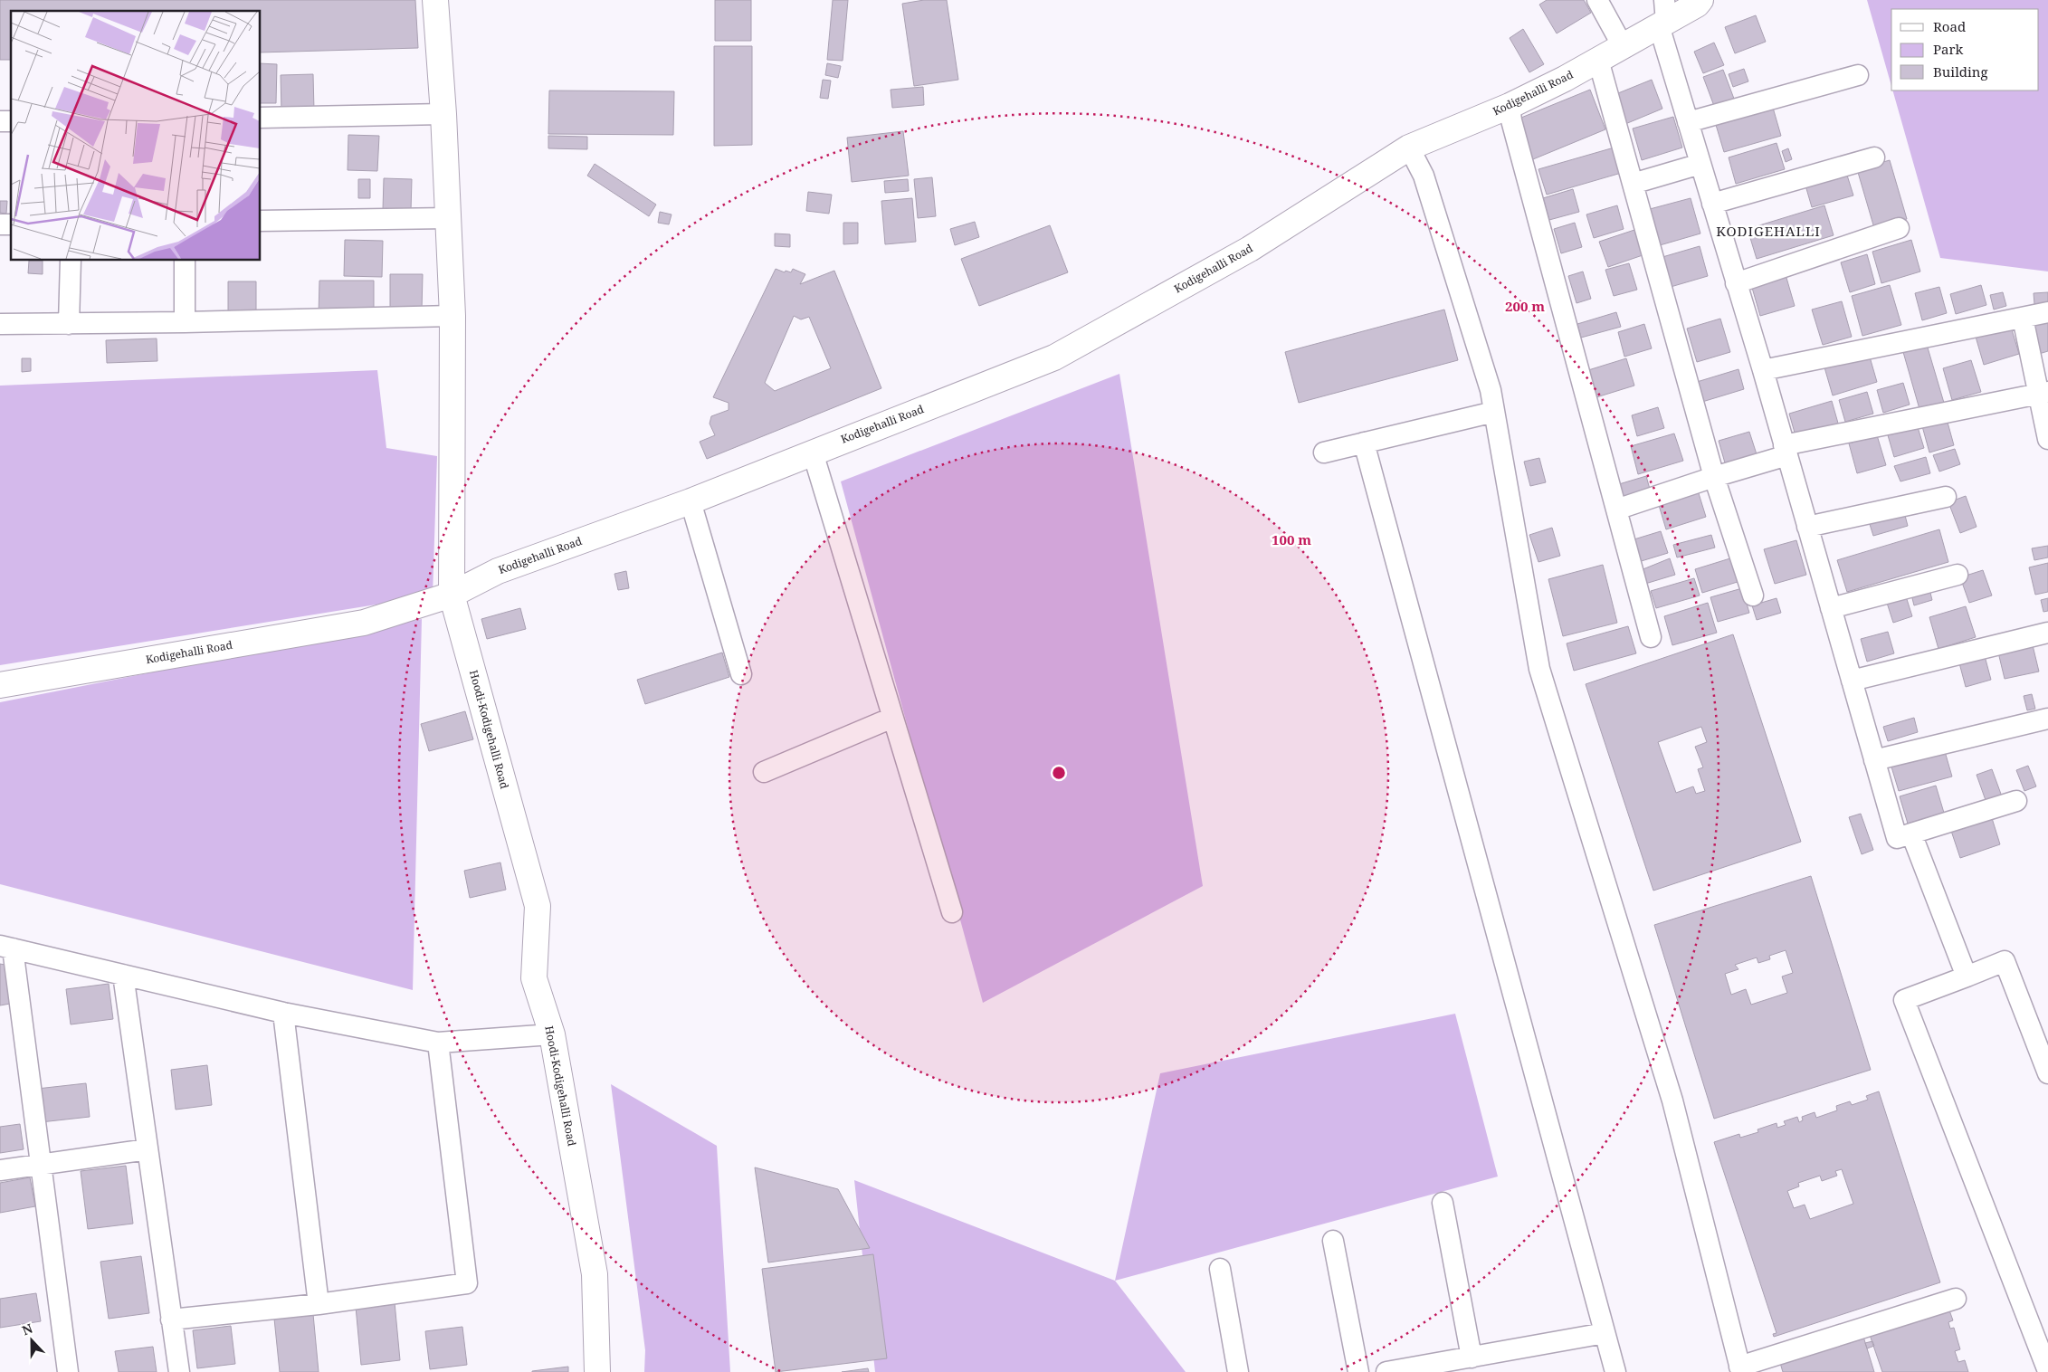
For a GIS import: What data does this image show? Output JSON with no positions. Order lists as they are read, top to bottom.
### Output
{
  "streets": {
    "street": ["Kodigehalli Road", "Hoodi-Kodigehalli Road"]
  },
  "crossings": [
    ["Kodigehalli Road", "Hoodi-Kodigehalli Road"]
  ],
  "districts": ["KODIGEHALLI"],
  "legend": ["Road", "Park", "Building"],
  "north": "top",
  "rings": ["200 m", "100 m"]
}
